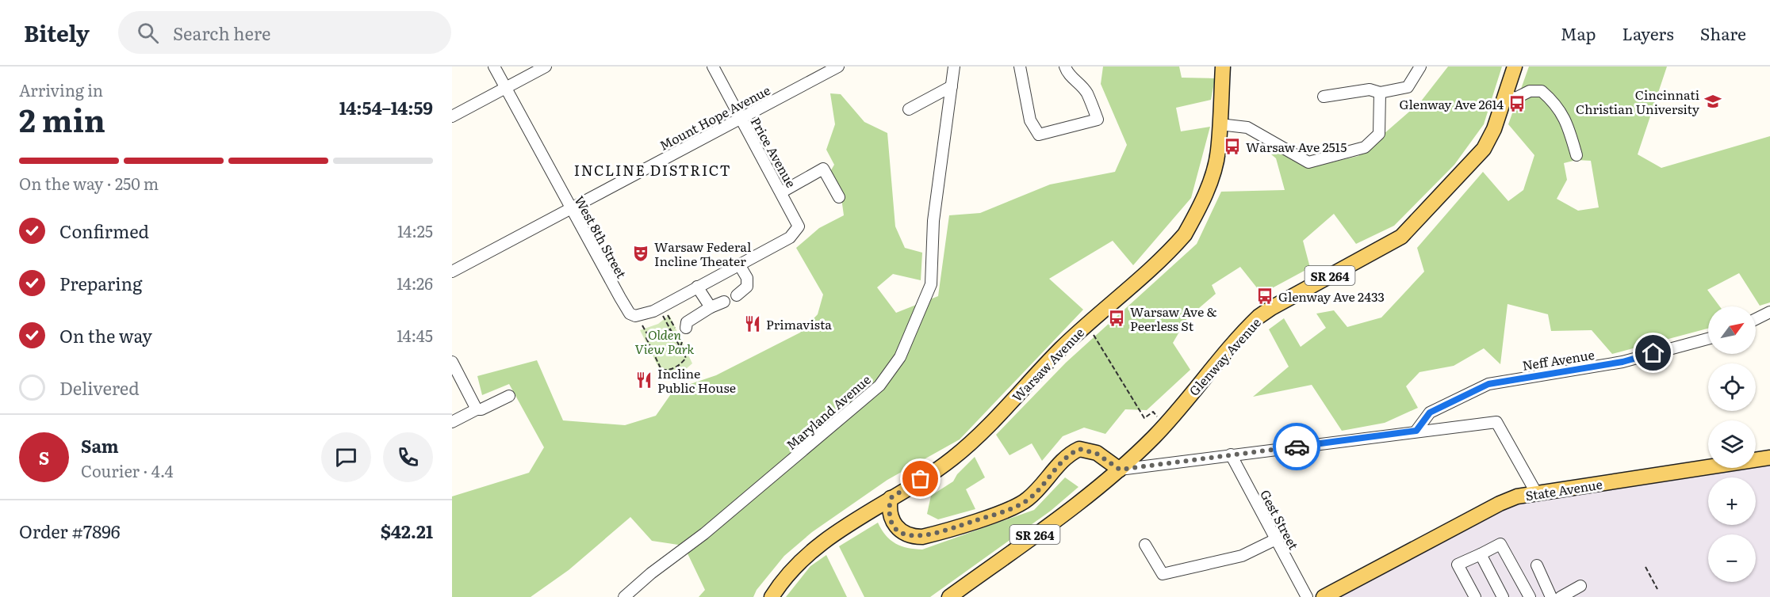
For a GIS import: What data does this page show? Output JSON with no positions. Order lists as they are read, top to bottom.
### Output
{
  "streets": {
    "main road": [
      "SR 264",
      "Glenway Avenue",
      "Warsaw Avenue",
      "State Avenue"
    ],
    "street": [
      "Mount Hope Avenue",
      "Price Avenue",
      "West 8th Street",
      "Neff Avenue",
      "Maryland Avenue",
      "Gest Street"
    ]
  },
  "crossings": [
    ["Mount Hope Avenue", "Price Avenue"],
    ["Mount Hope Avenue", "West 8th Street"]
  ],
  "districts": ["INCLINE DISTRICT"],
  "parks": ["Olden View Park"],
  "places": {
    "school or university": ["Cincinnati Christian University"],
    "bus stop": [
      "Glenway Ave 2614",
      "Warsaw Ave 2515",
      "Glenway Ave 2433",
      "Warsaw Ave & Peerless St"
    ],
    "theatre": ["Warsaw Federal Incline Theater"],
    "restaurant": ["Primavista", "Incline Public House"]
  },
  "north": "top right",
  "page": {
    "header": "Bitely",
    "search": "Search here",
    "nav": ["Map", "Layers", "Share"],
    "heading": ["2 min", "Arriving in", "14:54–14:59"],
    "panel": [
      "Sam",
      "Courier · 4.4",
      "Order #7896",
      "$42.21"
    ],
    "bar": "On the way · 250 m",
    "list": [
      ["Confirmed", "14:25"],
      ["Preparing", "14:26"],
      ["On the way", "14:45"],
      "Delivered"
    ],
    "map_buttons": ["+", "−"],
    "round": "S"
  }
}
